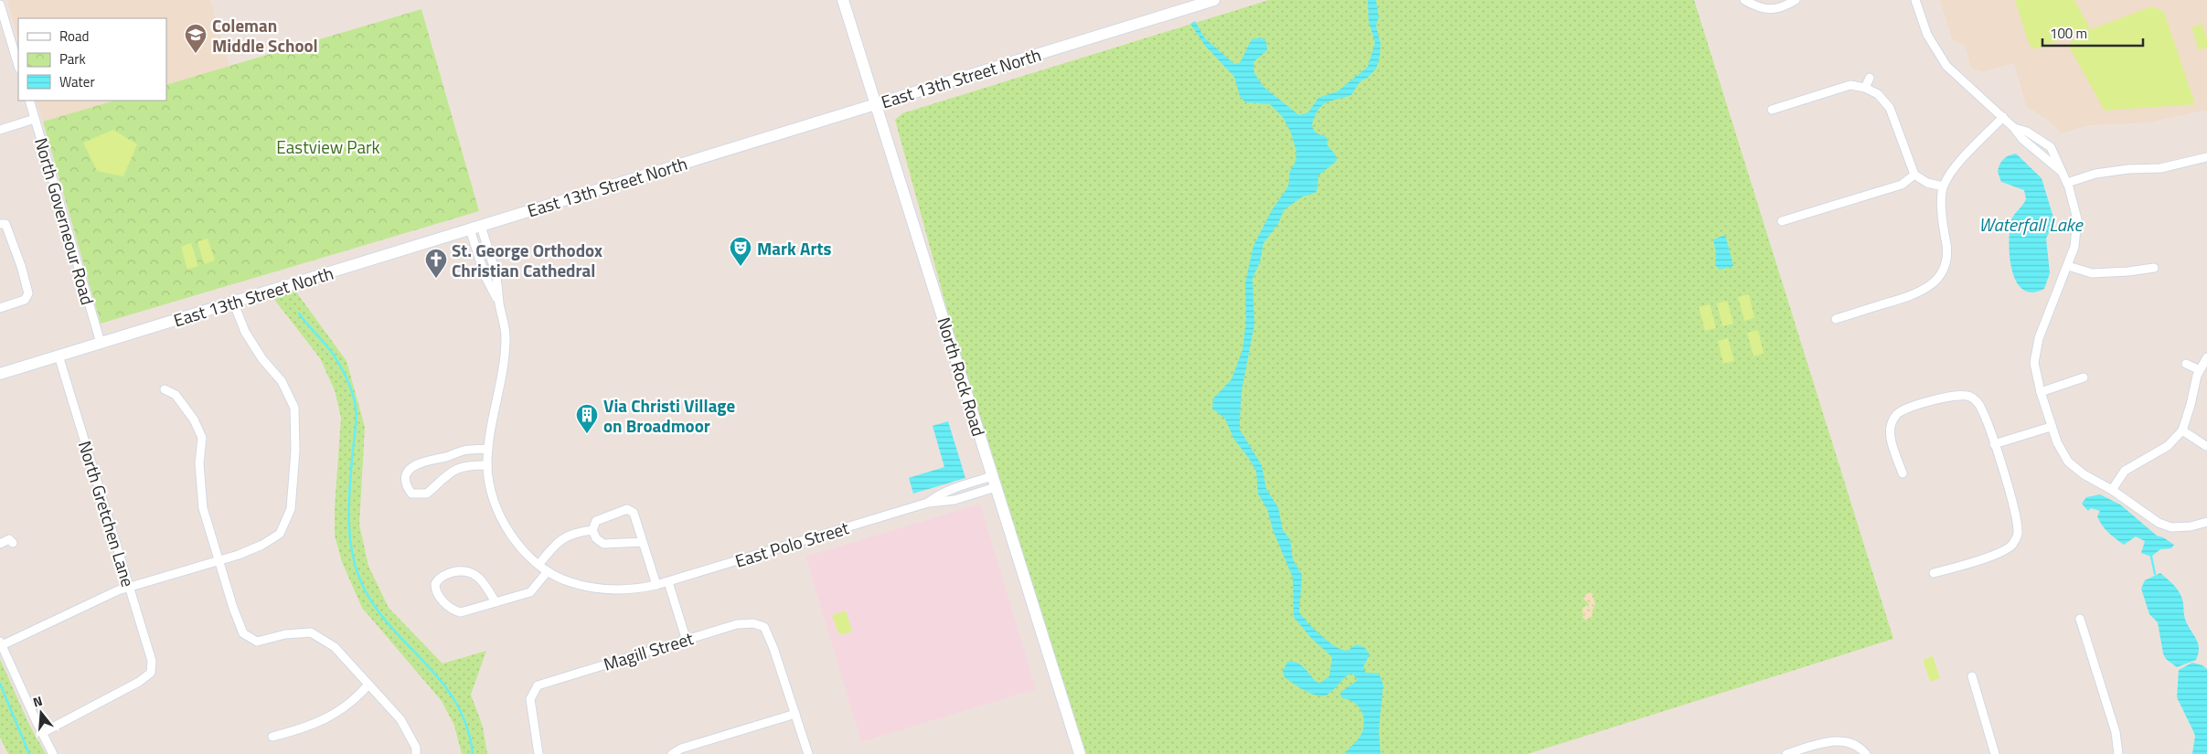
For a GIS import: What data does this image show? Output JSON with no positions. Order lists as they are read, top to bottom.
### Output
{
  "streets": {
    "main road": ["East 13th Street North", "North Rock Road"],
    "street": [
      "North Governeour Road",
      "North Gretchen Lane",
      "East Polo Street",
      "Magill Street"
    ]
  },
  "crossings": [
    ["East 13th Street North", "North Governeour Road"],
    ["East 13th Street North", "North Rock Road"],
    ["East 13th Street North", "North Gretchen Lane"],
    ["East 13th Street North", "East Polo Street"],
    ["North Rock Road", "East Polo Street"]
  ],
  "water": ["Waterfall Lake"],
  "parks": ["Eastview Park"],
  "places": {
    "school or university": ["Coleman Middle School"],
    "theatre": ["Mark Arts"],
    "church": ["St. George Orthodox Christian Cathedral"],
    "building": ["Via Christi Village on Broadmoor"]
  },
  "legend": ["Road", "Park", "Water"],
  "scale_bar": "100 m",
  "north": "top"
}
